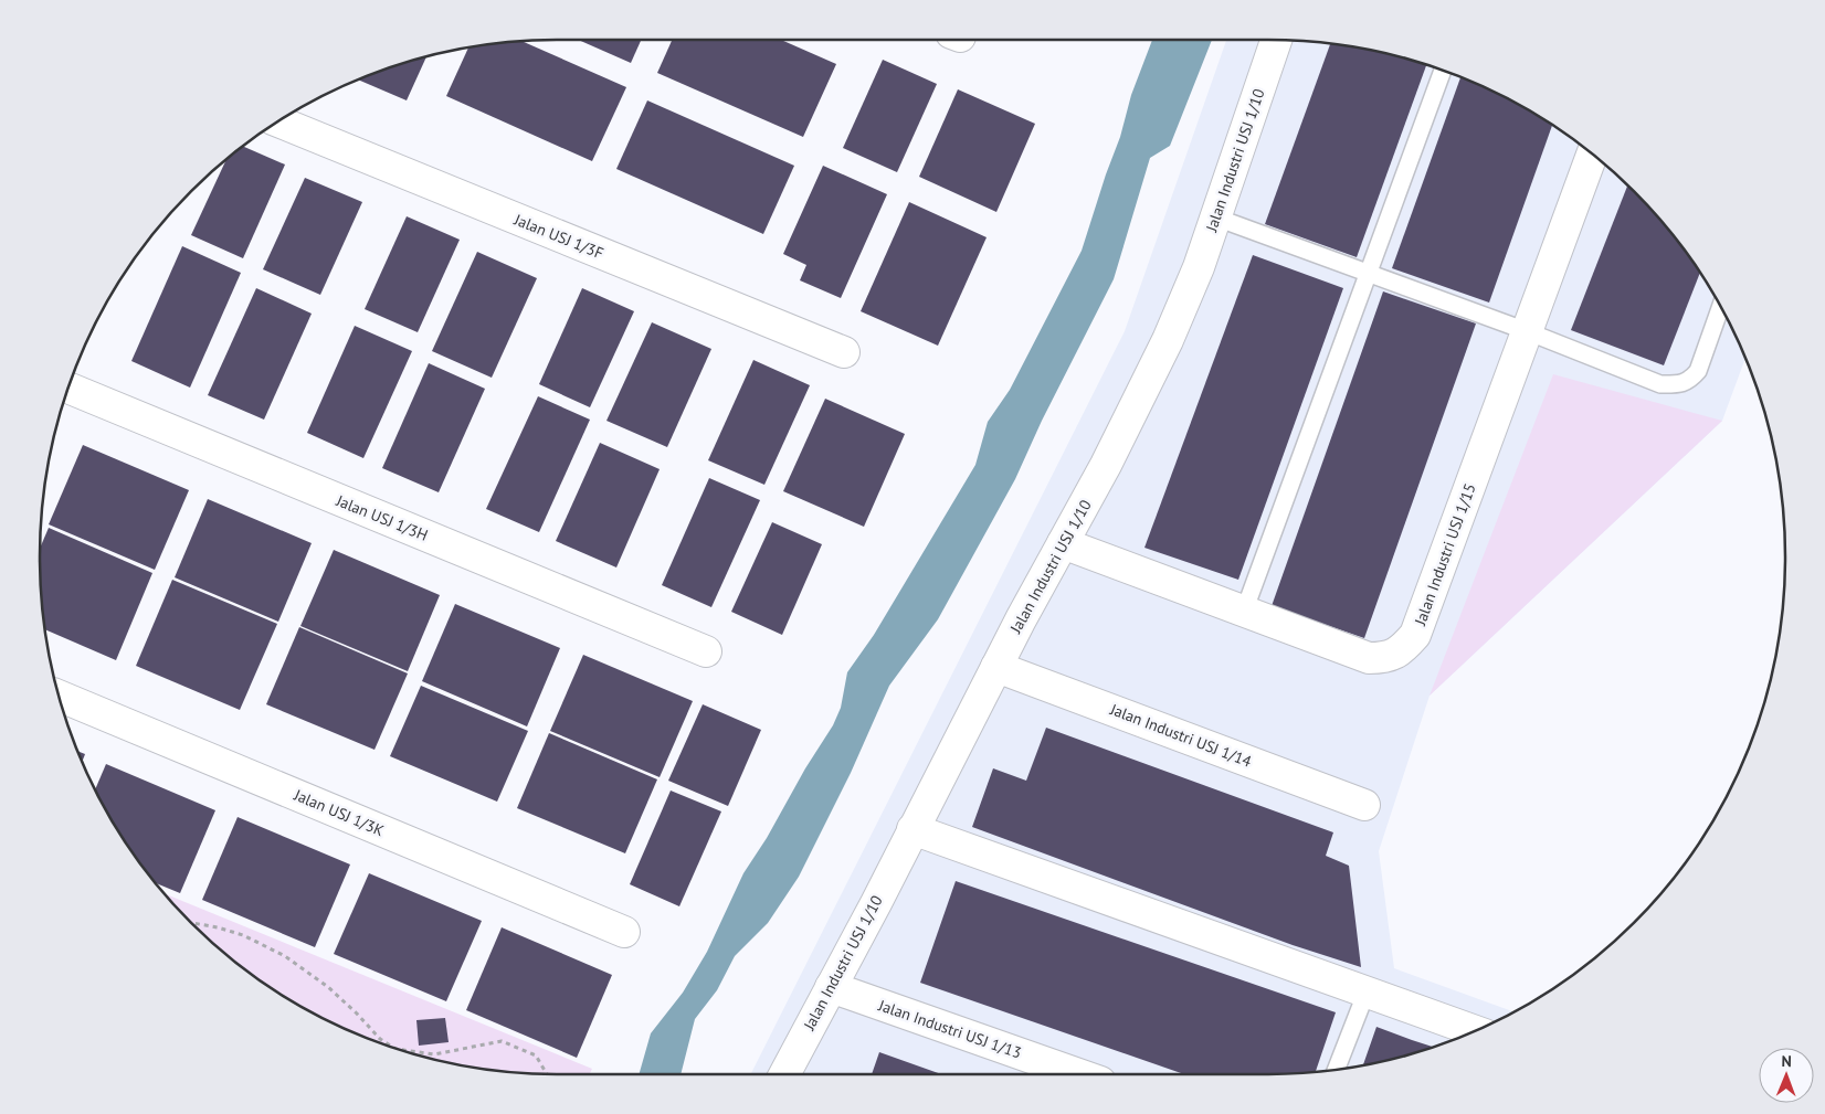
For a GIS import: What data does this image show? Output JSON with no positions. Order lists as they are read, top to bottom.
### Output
{
  "streets": {
    "street": [
      "Jalan Industri USJ 1/10",
      "Jalan USJ 1/3F",
      "Jalan USJ 1/3H",
      "Jalan Industri USJ 1/15",
      "Jalan Industri USJ 1/14",
      "Jalan USJ 1/3K",
      "Jalan Industri USJ 1/13"
    ]
  },
  "crossings": [
    ["Jalan Industri USJ 1/10", "Jalan Industri USJ 1/15"],
    ["Jalan Industri USJ 1/10", "Jalan Industri USJ 1/14"],
    ["Jalan Industri USJ 1/10", "Jalan Industri USJ 1/13"]
  ],
  "north": "top"
}
